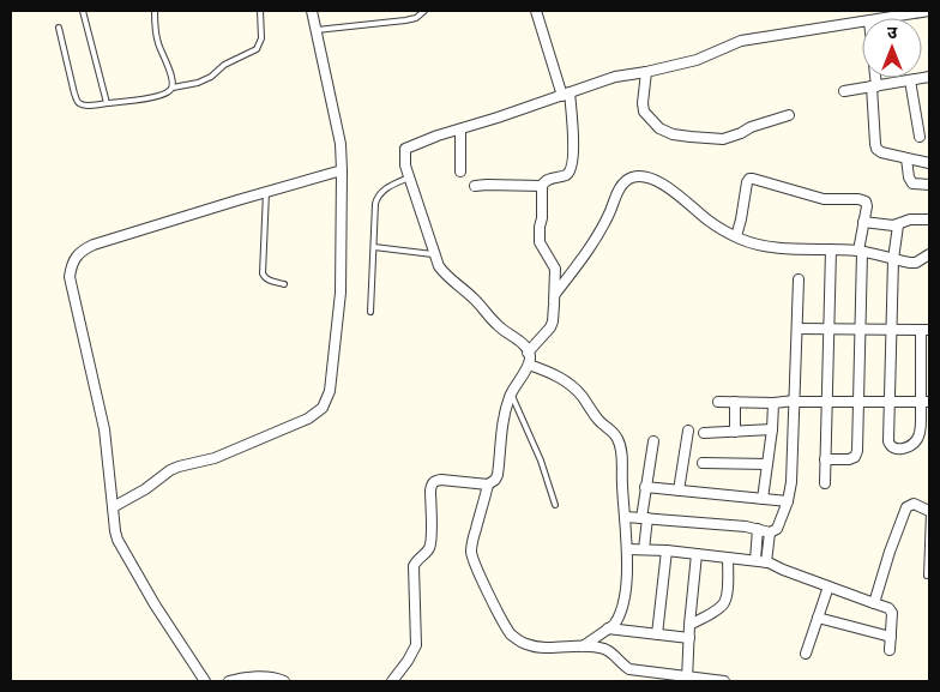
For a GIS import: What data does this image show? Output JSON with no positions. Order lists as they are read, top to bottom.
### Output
{
  "north": "top"
}
